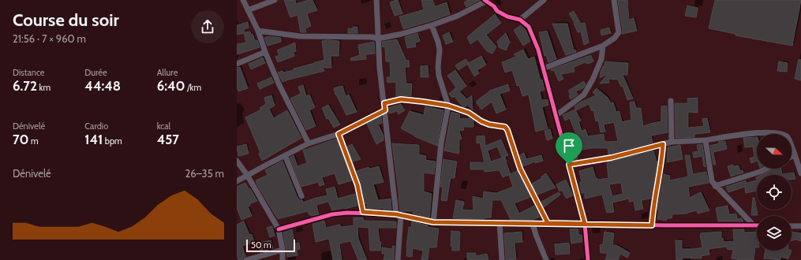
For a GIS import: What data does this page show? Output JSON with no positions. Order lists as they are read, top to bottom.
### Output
{
  "scale_bar": "50 m",
  "north": "right",
  "page": {
    "heading": ["Course du soir", "21:56 · 7 × 960 m"],
    "stats": [
      ["Distance", "6.72 km"],
      ["Durée", "44:48"],
      ["Allure", "6:40 /km"],
      ["Dénivelé", "70 m"],
      ["Cardio", "141 bpm"],
      ["kcal", "457"]
    ],
    "chart": ["Dénivelé", "26–35 m"],
    "scale": "50 m"
  }
}
